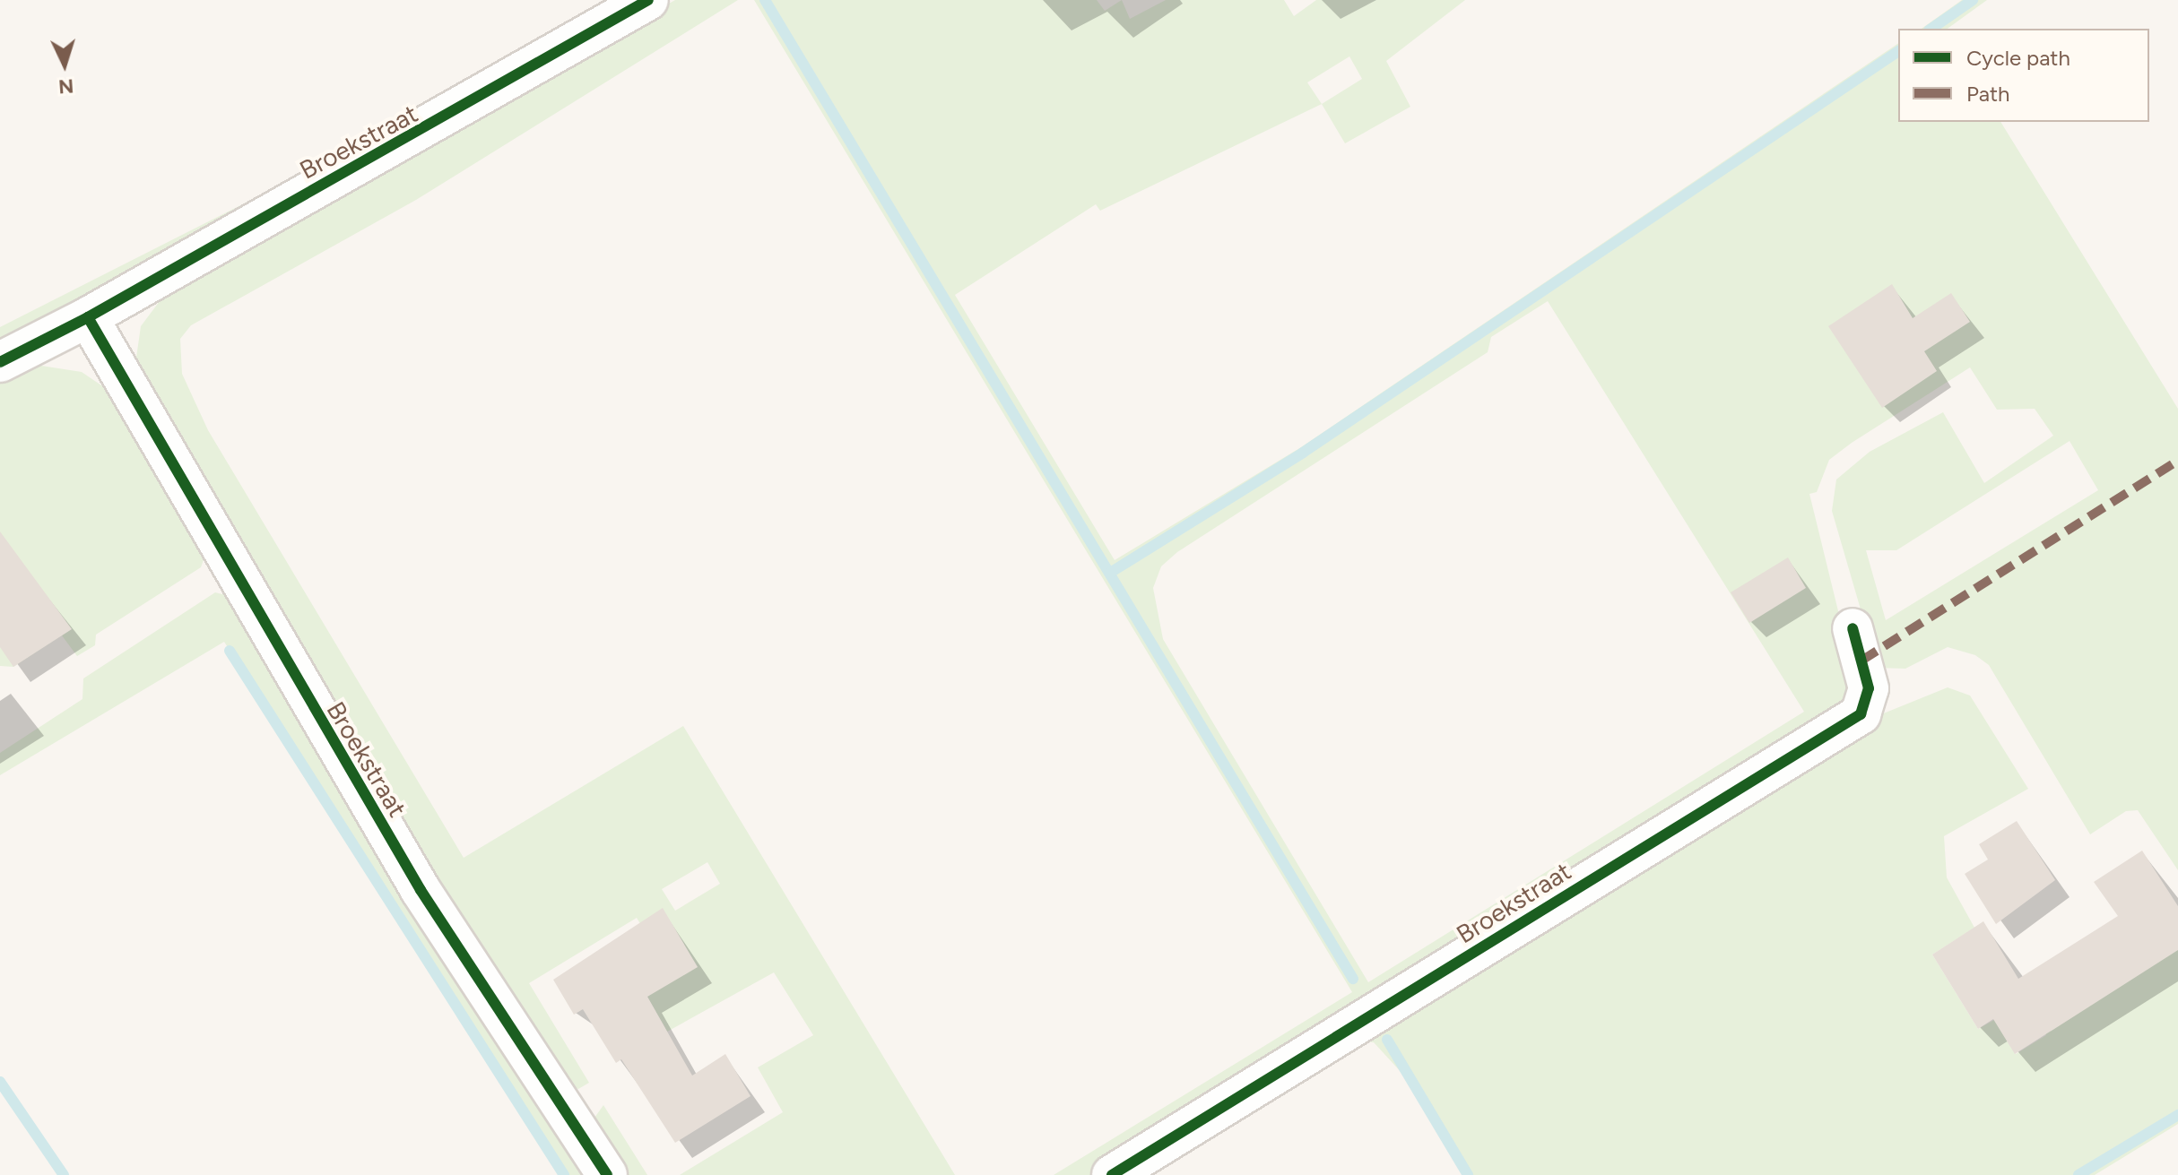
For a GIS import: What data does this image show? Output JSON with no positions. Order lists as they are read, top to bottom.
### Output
{
  "streets": {
    "street": ["Broekstraat"]
  },
  "legend": ["Cycle path", "Path"],
  "north": "bottom"
}
